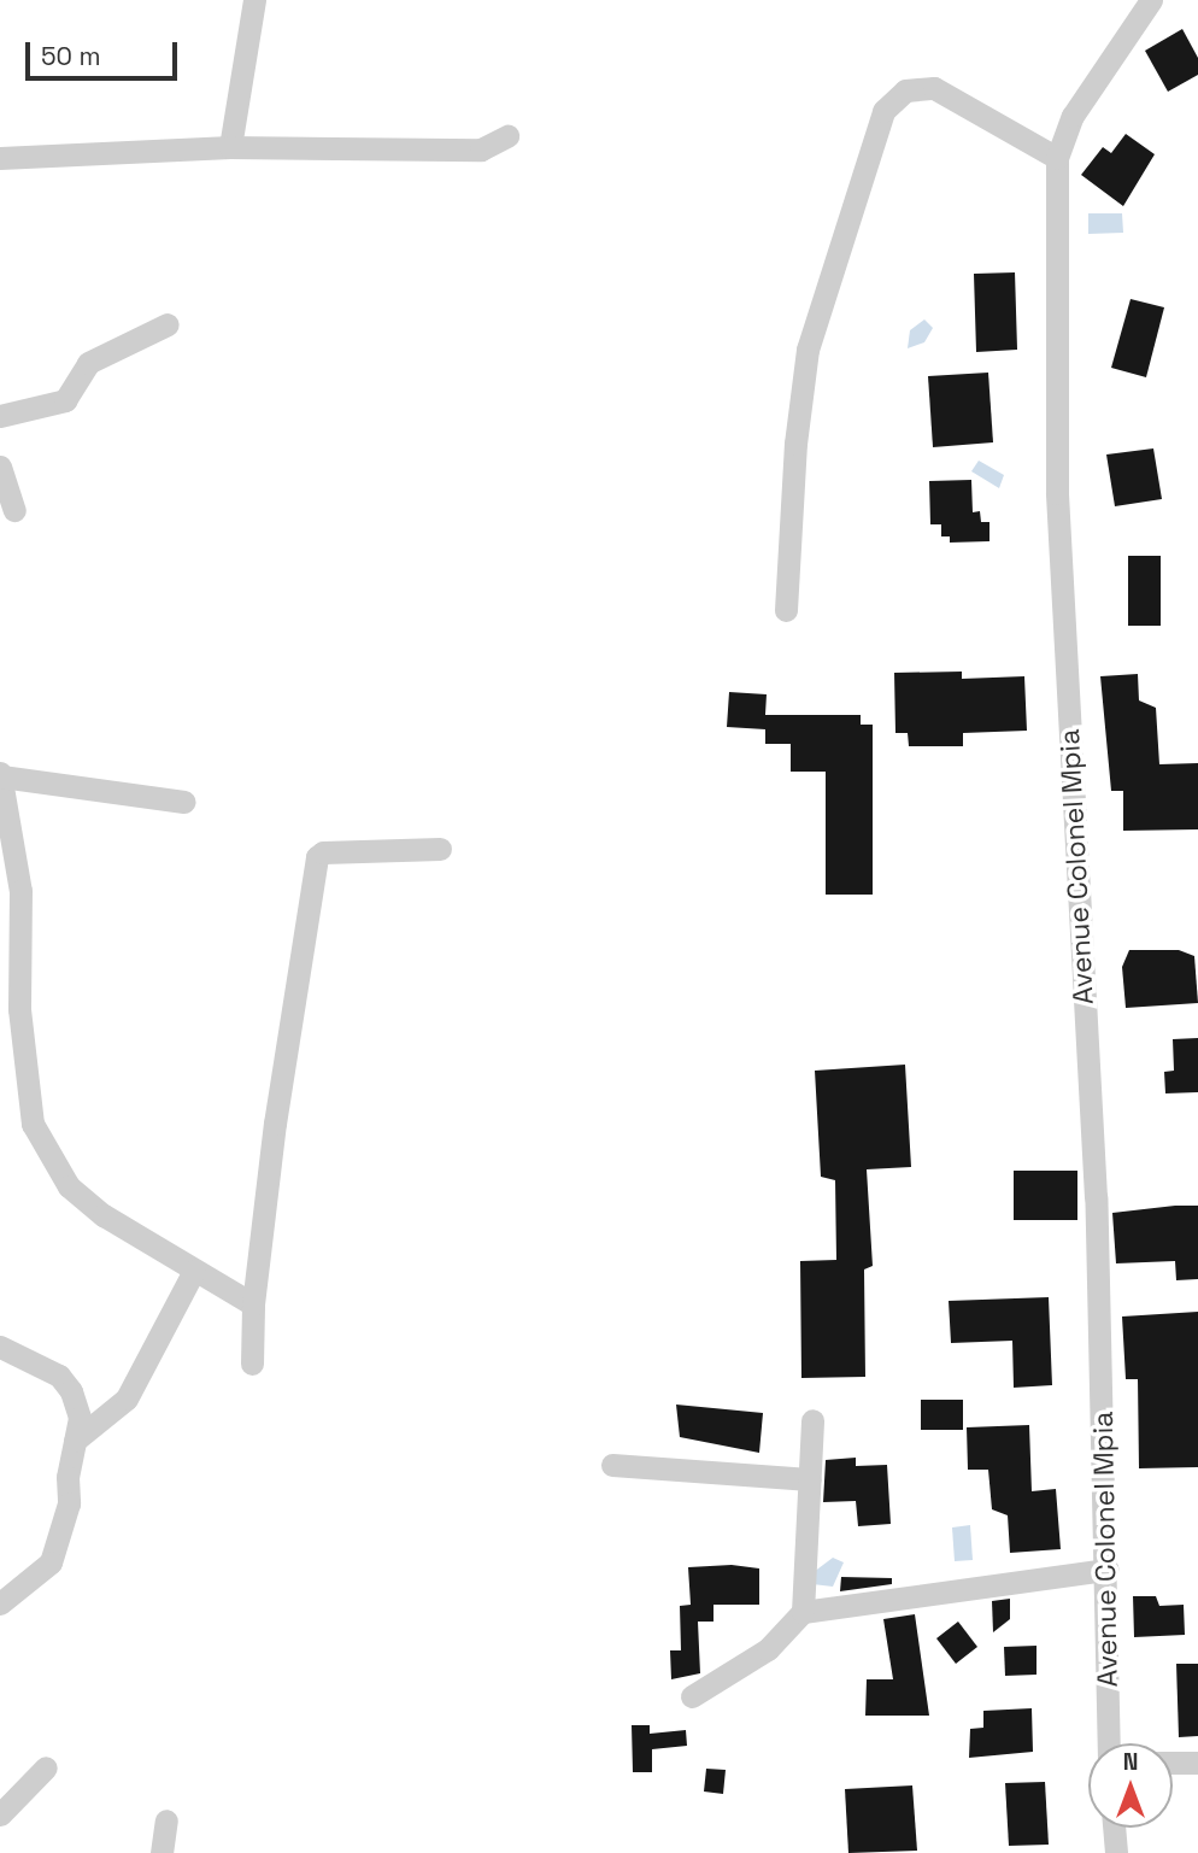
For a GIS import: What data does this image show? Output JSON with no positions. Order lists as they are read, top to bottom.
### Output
{
  "streets": {
    "street": ["Avenue Colonel Mpia"]
  },
  "scale_bar": "50 m",
  "north": "top"
}
